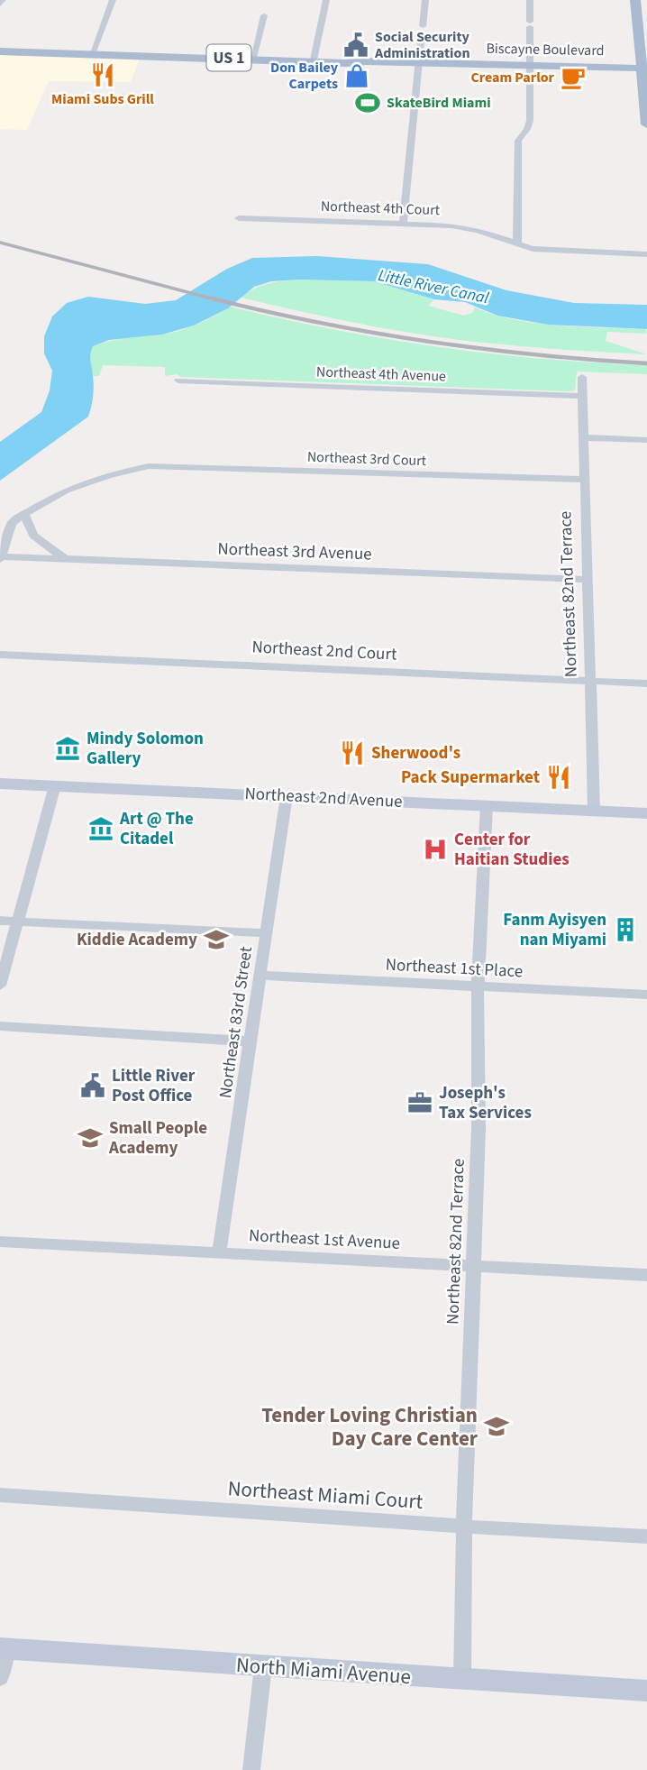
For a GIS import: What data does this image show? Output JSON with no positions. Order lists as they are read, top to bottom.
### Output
{
  "streets": {
    "main road": [
      "Biscayne Boulevard",
      "US 1",
      "Northeast 2nd Avenue",
      "North Miami Avenue"
    ],
    "street": [
      "Northeast 4th Court",
      "Northeast 4th Avenue",
      "Northeast 3rd Court",
      "Northeast 3rd Avenue",
      "Northeast 82nd Terrace",
      "Northeast 2nd Court",
      "Northeast 1st Place",
      "Northeast 83rd Street",
      "Northeast 1st Avenue",
      "Northeast Miami Court"
    ]
  },
  "crossings": [
    ["Northeast 4th Avenue", "Northeast 82nd Terrace"],
    ["Northeast 3rd Court", "Northeast 82nd Terrace"],
    ["Northeast 3rd Avenue", "Northeast 82nd Terrace"],
    ["Northeast 82nd Terrace", "Northeast 2nd Court"],
    ["Northeast 82nd Terrace", "Northeast 2nd Avenue"],
    ["Northeast 82nd Terrace", "Northeast 1st Place"],
    ["Northeast 82nd Terrace", "Northeast 1st Avenue"],
    ["Northeast 82nd Terrace", "Northeast Miami Court"],
    ["Northeast 82nd Terrace", "North Miami Avenue"],
    ["Northeast 2nd Avenue", "Northeast 83rd Street"],
    ["Northeast 1st Place", "Northeast 83rd Street"],
    ["Northeast 83rd Street", "Northeast 1st Avenue"]
  ],
  "water": ["Little River Canal"],
  "places": {
    "public building": ["Social Security Administration", "Little River Post Office"],
    "restaurant": ["Miami Subs Grill", "Sherwood's", "Pack Supermarket"],
    "shop": ["Don Bailey Carpets"],
    "cafe": ["Cream Parlor"],
    "sports": ["SkateBird Miami"],
    "museum": ["Mindy Solomon Gallery", "Art @ The Citadel"],
    "hospital": ["Center for Haitian Studies"],
    "building": ["Fanm Ayisyen nan Miyami"],
    "school or university": ["Kiddie Academy", "Small People Academy", "Tender Loving Christian Day Care Center"],
    "office": ["Joseph's Tax Services"]
  }
}
